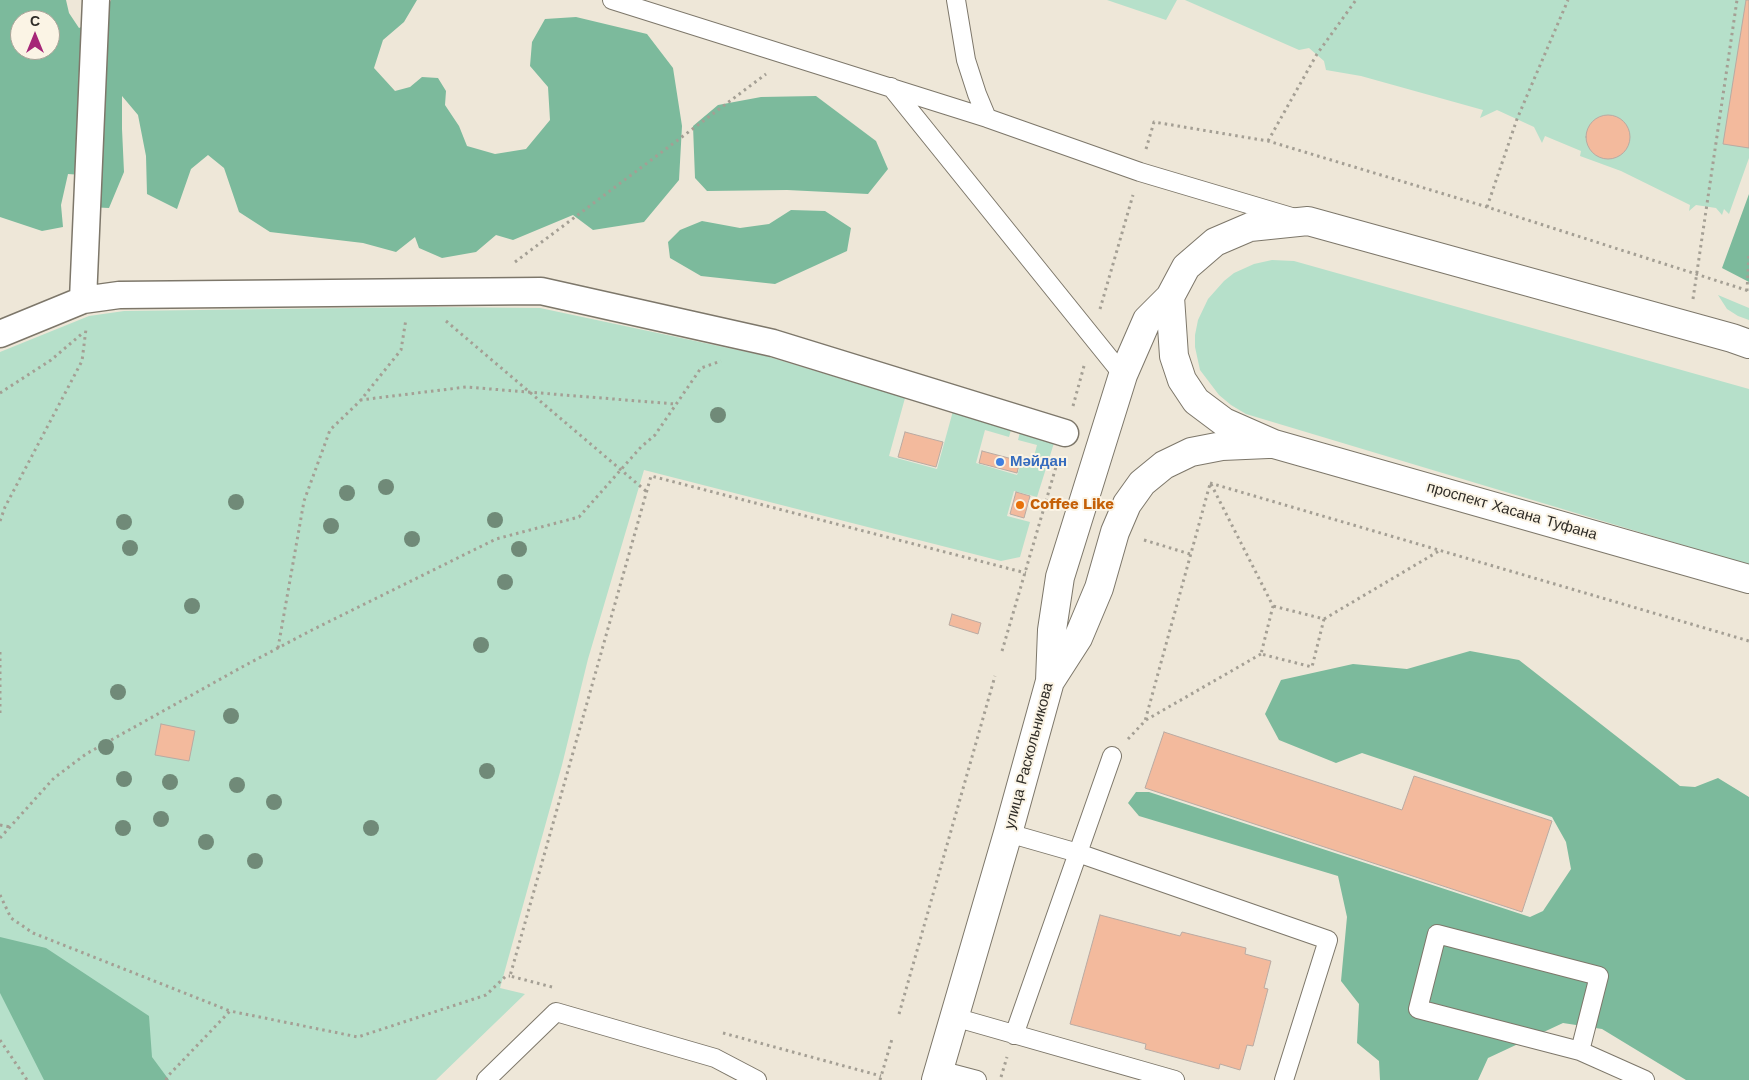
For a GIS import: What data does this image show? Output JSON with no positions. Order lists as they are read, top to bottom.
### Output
{
  "streets": {
    "street": ["проспект Хасана Туфана", "улица Раскольникова"]
  },
  "places": ["Мәйдан", "Coffee Like"],
  "north": "top"
}
